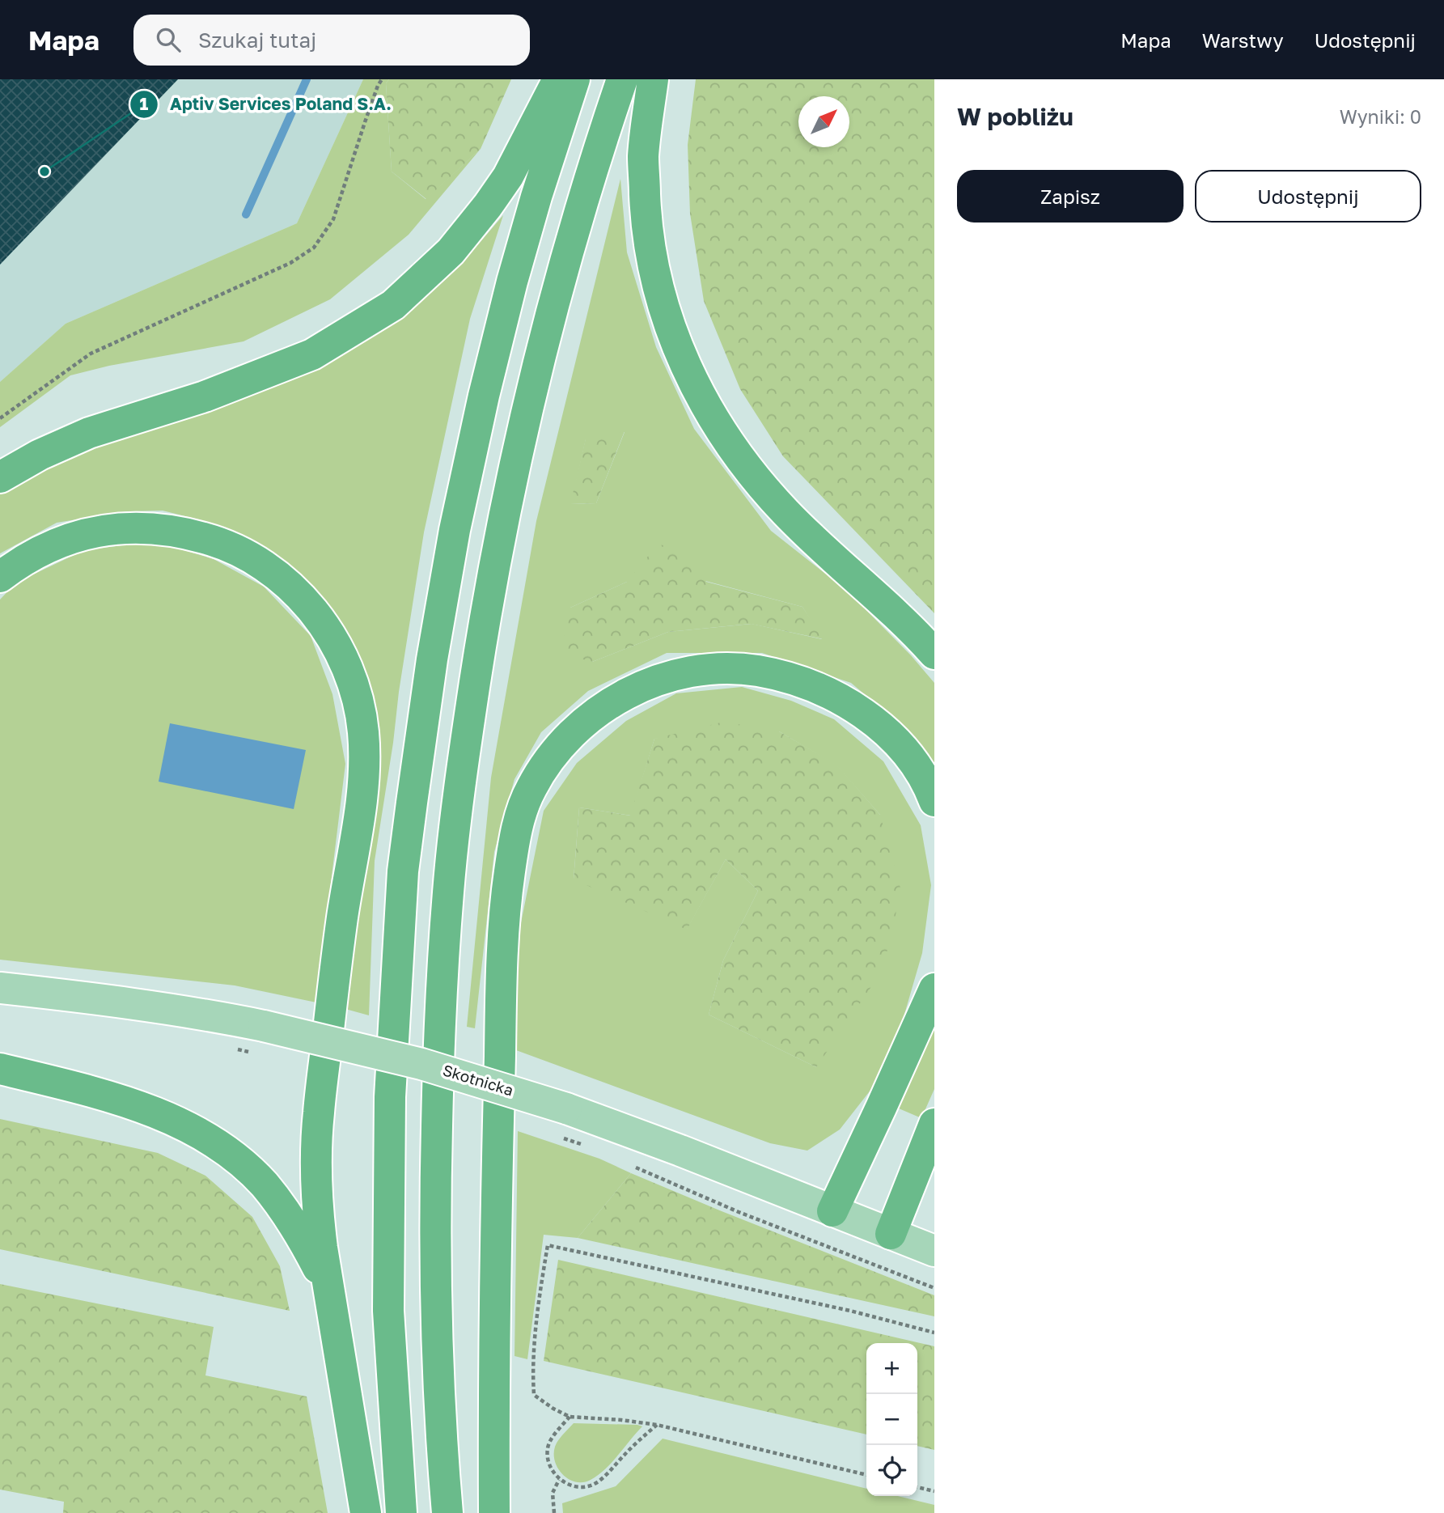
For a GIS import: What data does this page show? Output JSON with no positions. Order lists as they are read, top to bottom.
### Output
{
  "streets": {
    "main road": ["Skotnicka"]
  },
  "places": ["Aptiv Services Poland S.A."],
  "north": "top right",
  "page": {
    "header": "Mapa",
    "search": "Szukaj tutaj",
    "nav": ["Mapa", "Warstwy", "Udostępnij"],
    "heading": ["W pobliżu", "Wyniki: 0"],
    "buttons": ["Zapisz", "Udostępnij"],
    "map_buttons": ["+", "−"]
  }
}
